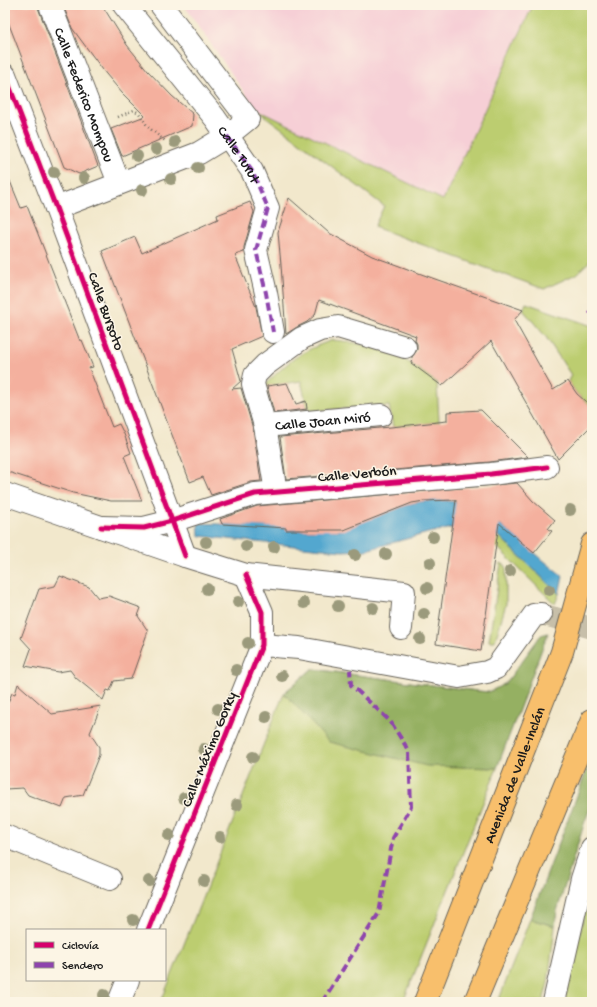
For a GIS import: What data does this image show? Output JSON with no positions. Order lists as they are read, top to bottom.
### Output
{
  "streets": {
    "main road": ["Avenida de Valle-Inclán"],
    "street": [
      "Calle Federico Mompou",
      "Calle Turut",
      "Calle Bursoto",
      "Calle Joan Miró",
      "Calle Verbón",
      "Calle Máximo Gorky"
    ]
  },
  "crossings": [
    ["Calle Bursoto", "Calle Verbón"]
  ],
  "legend": ["Ciclovía", "Sendero"]
}
